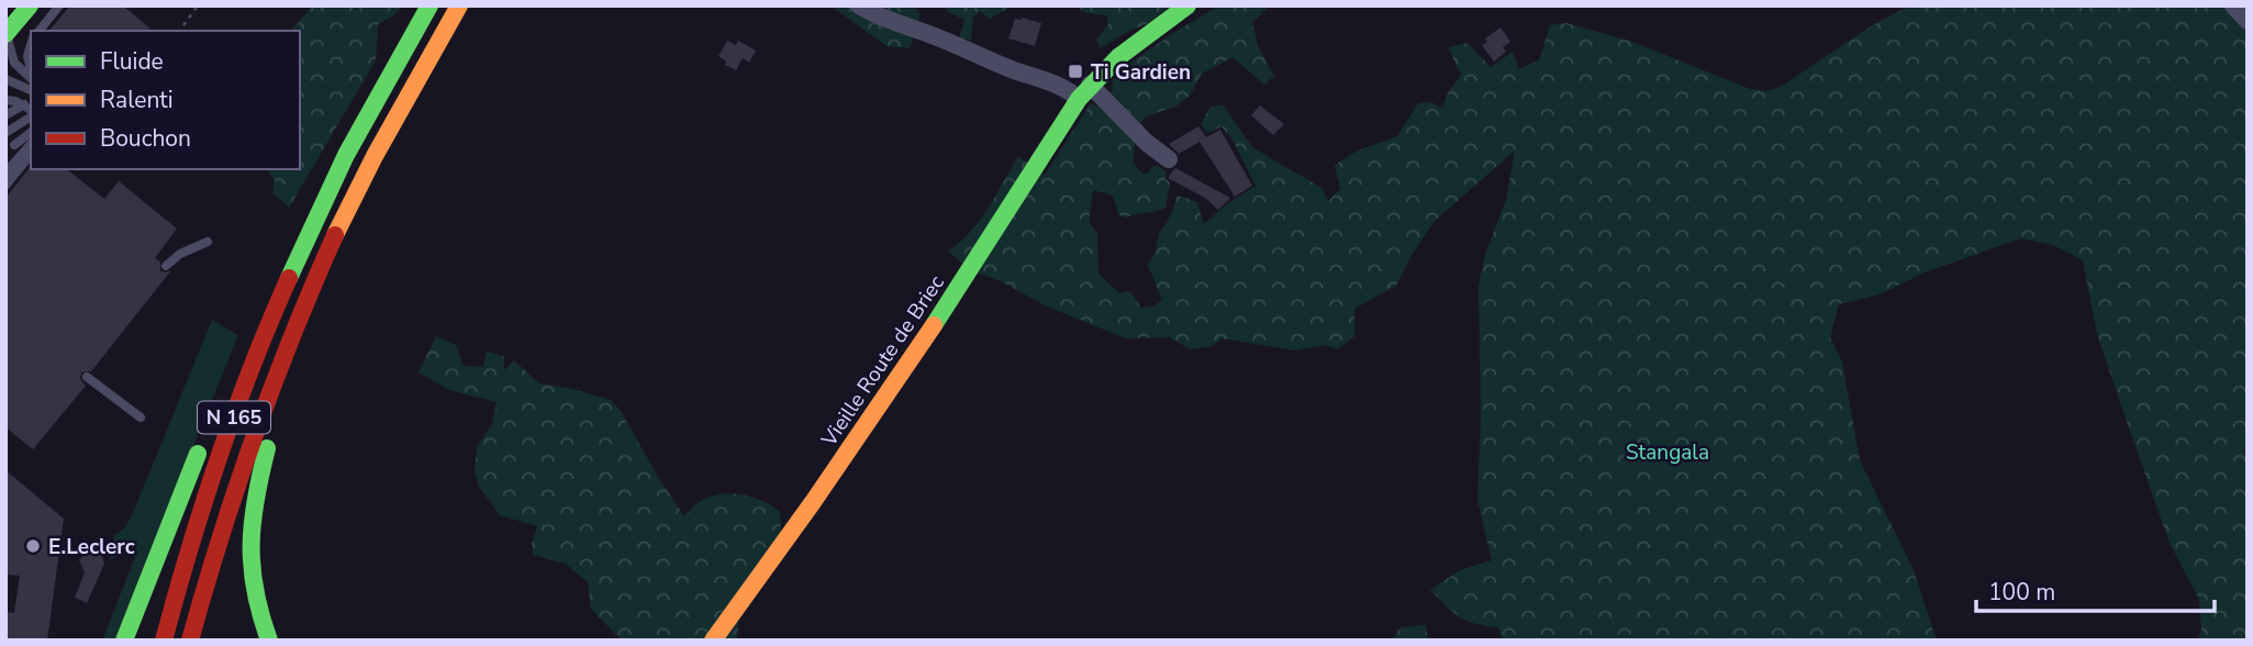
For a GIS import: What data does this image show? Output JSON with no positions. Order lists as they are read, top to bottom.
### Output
{
  "streets": {
    "main road": ["Vieille Route de Briec", "N 165"]
  },
  "parks": ["Stangala"],
  "places": {
    "transit": ["Ti Gardien"],
    "other": ["E.Leclerc"]
  },
  "legend": ["Fluide", "Ralenti", "Bouchon"],
  "scale_bar": "100 m"
}
